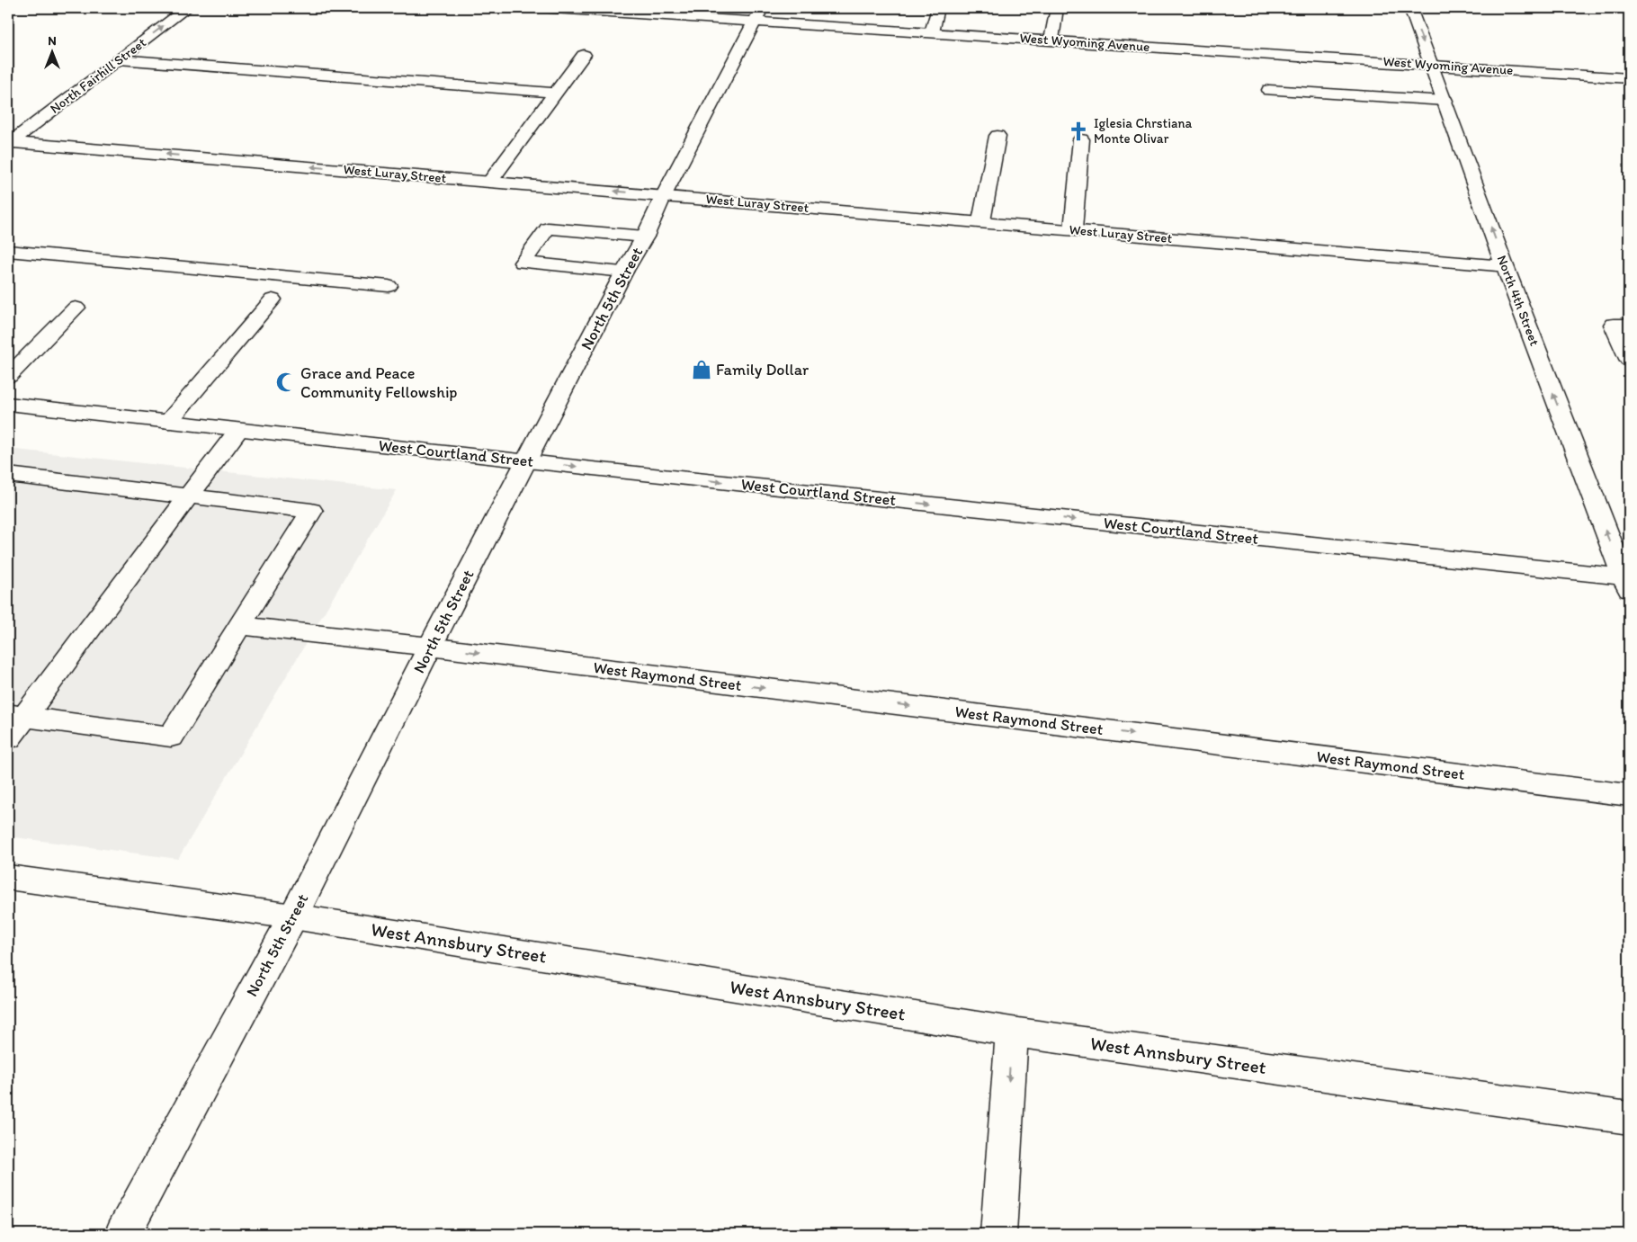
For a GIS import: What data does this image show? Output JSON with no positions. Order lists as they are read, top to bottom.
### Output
{
  "streets": {
    "street": [
      "West Wyoming Avenue",
      "North Fairhill Street",
      "West Luray Street",
      "North 5th Street",
      "North 4th Street",
      "West Courtland Street",
      "West Raymond Street",
      "West Annsbury Street"
    ]
  },
  "crossings": [
    ["West Wyoming Avenue", "North 5th Street"],
    ["West Wyoming Avenue", "North 4th Street"],
    ["North Fairhill Street", "West Luray Street"],
    ["West Luray Street", "North 5th Street"],
    ["West Luray Street", "North 4th Street"],
    ["North 5th Street", "West Courtland Street"],
    ["North 5th Street", "West Raymond Street"],
    ["North 5th Street", "West Annsbury Street"],
    ["North 4th Street", "West Courtland Street"]
  ],
  "one_way": ["North Fairhill Street", "West Courtland Street", "West Raymond Street"],
  "places": {
    "church": ["Iglesia Chrstiana Monte Olivar"],
    "shop": ["Family Dollar"],
    "mosque": ["Grace and Peace Community Fellowship"]
  },
  "north": "top"
}
